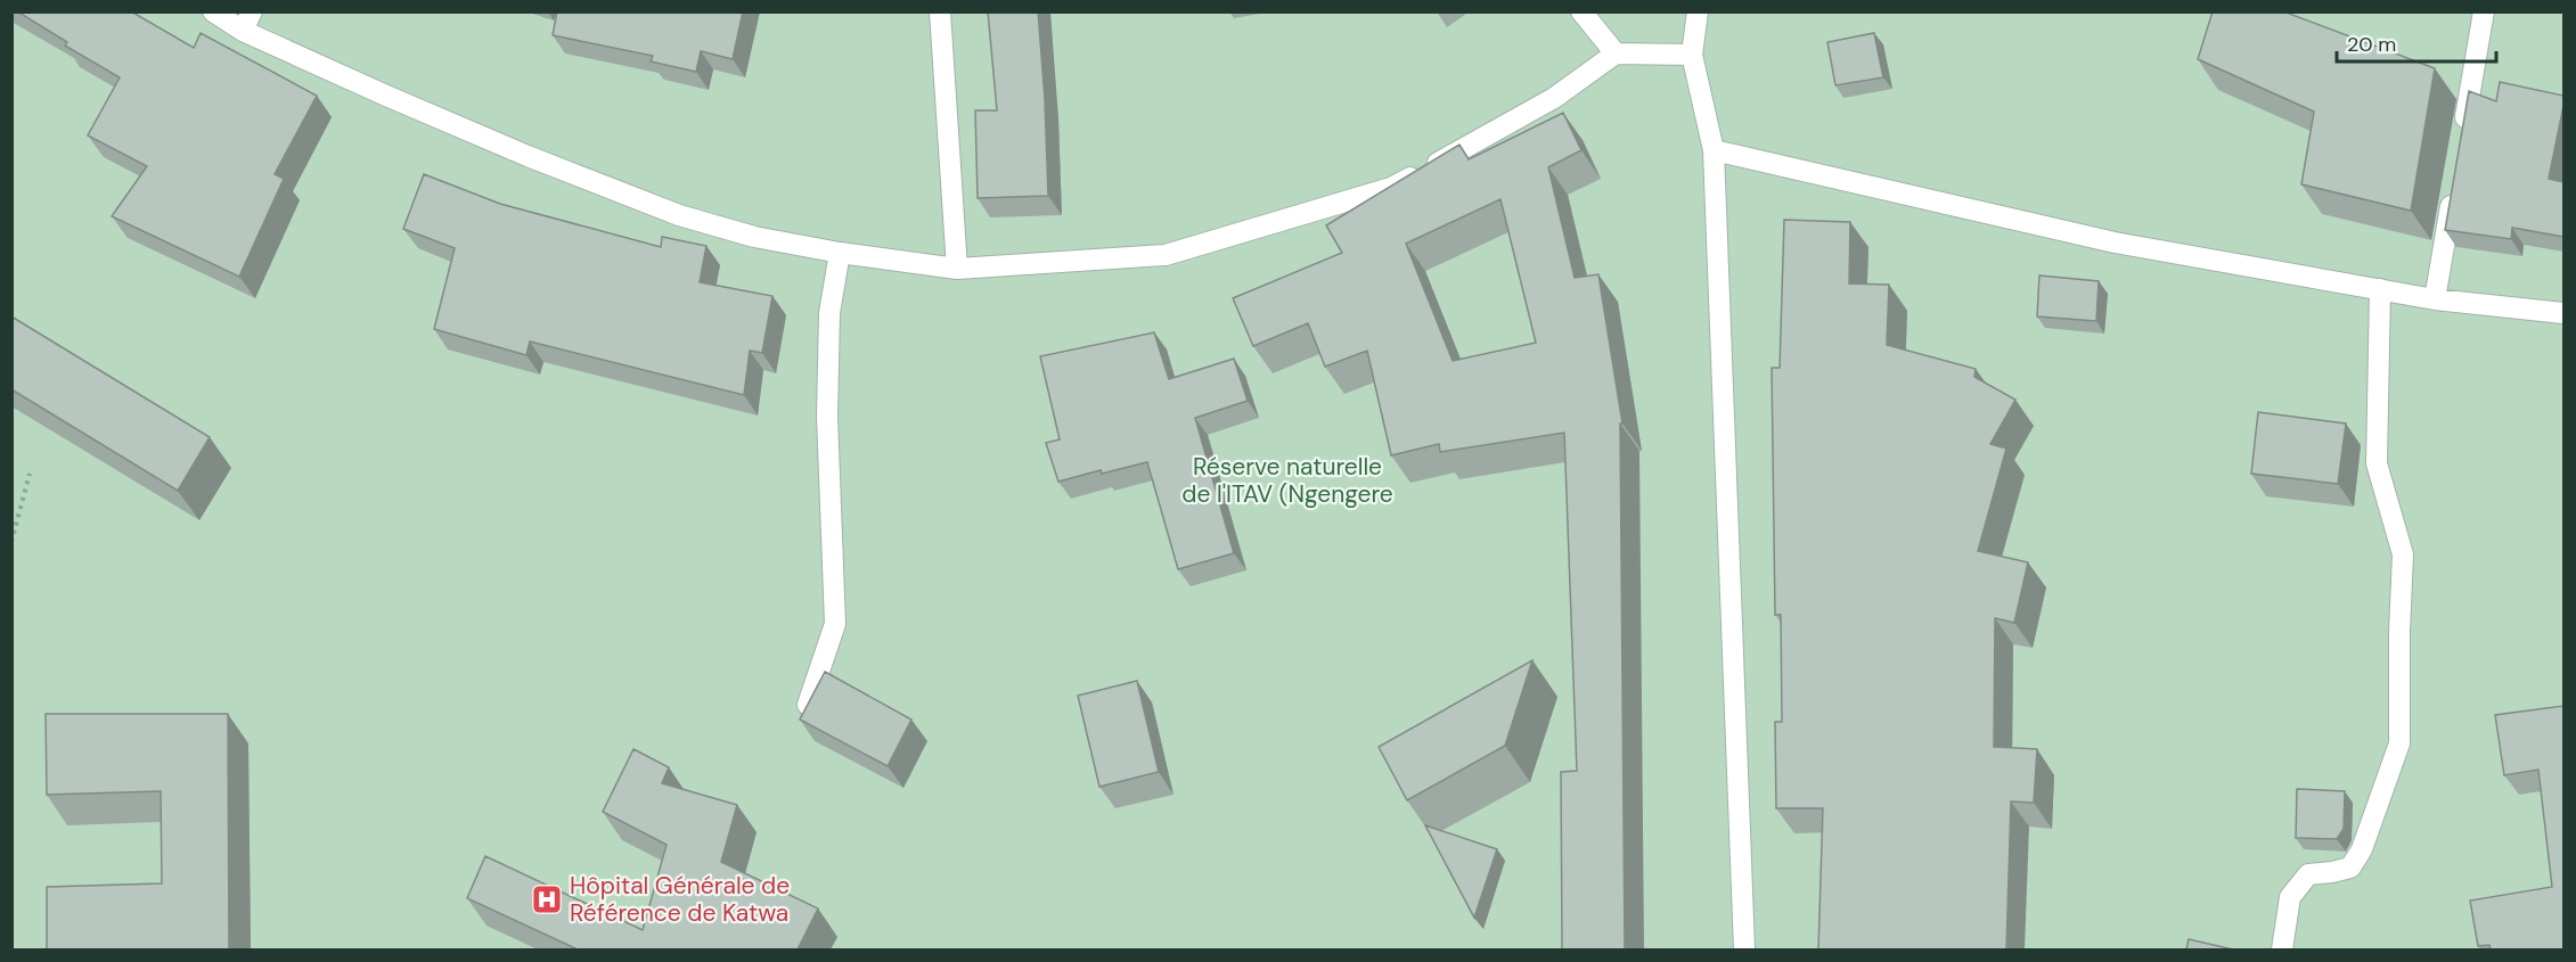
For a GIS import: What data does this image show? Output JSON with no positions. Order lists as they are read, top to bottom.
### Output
{
  "parks": ["Réserve naturelle de l'ITAV (Ngengere"],
  "places": {
    "hospital": ["Hôpital Générale de Référence de Katwa"]
  },
  "scale_bar": "20 m"
}
